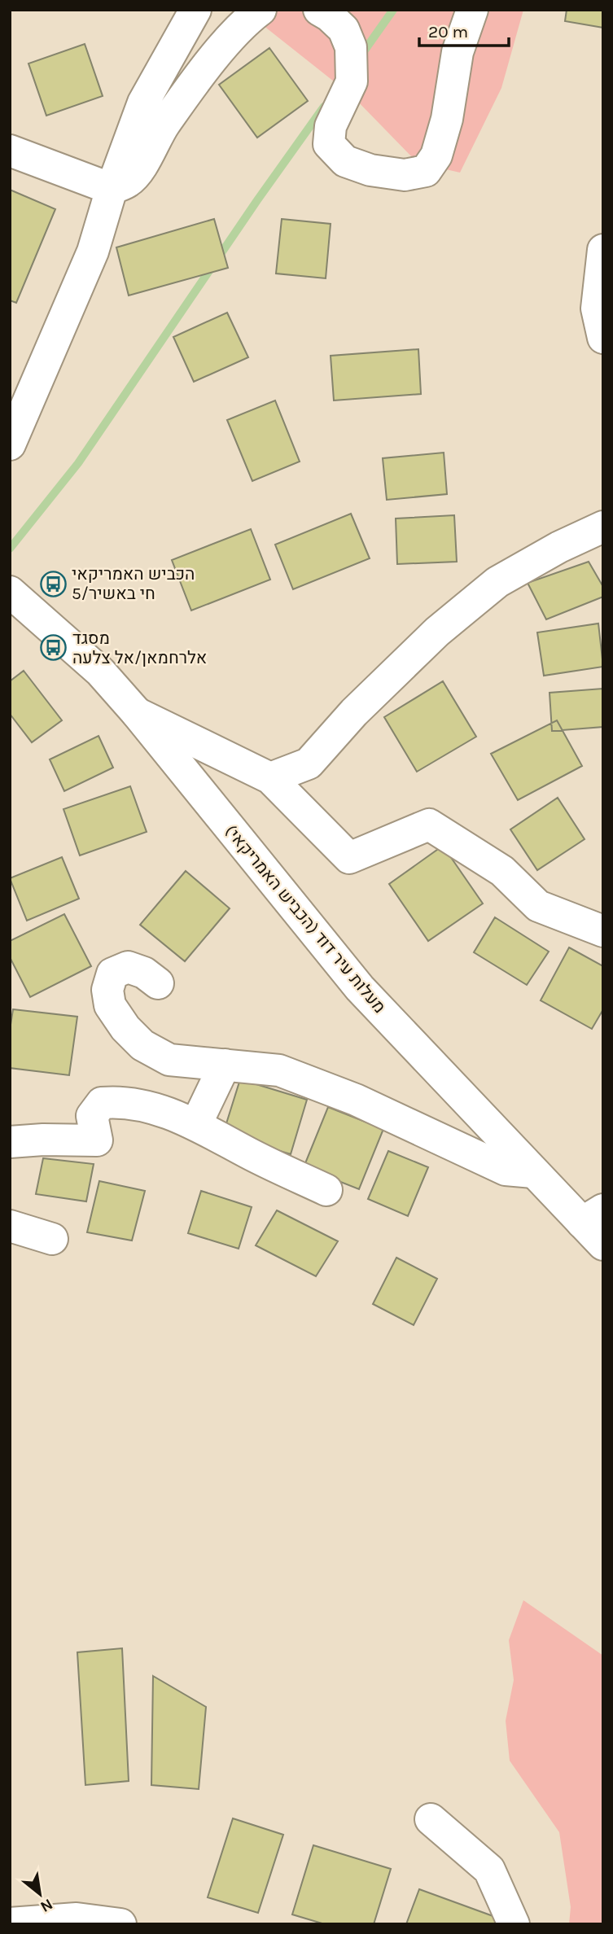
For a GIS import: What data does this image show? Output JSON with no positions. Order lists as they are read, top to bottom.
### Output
{
  "streets": {
    "street": ["מעלות עיר דוד (הכביש האמריקאי)"]
  },
  "places": {
    "bus stop": ["הכביש האמריקאי 5/חי באשיר", "מסגד אלרחמאן/אל צלעה"]
  },
  "scale_bar": "20 m",
  "north": "bottom right"
}
